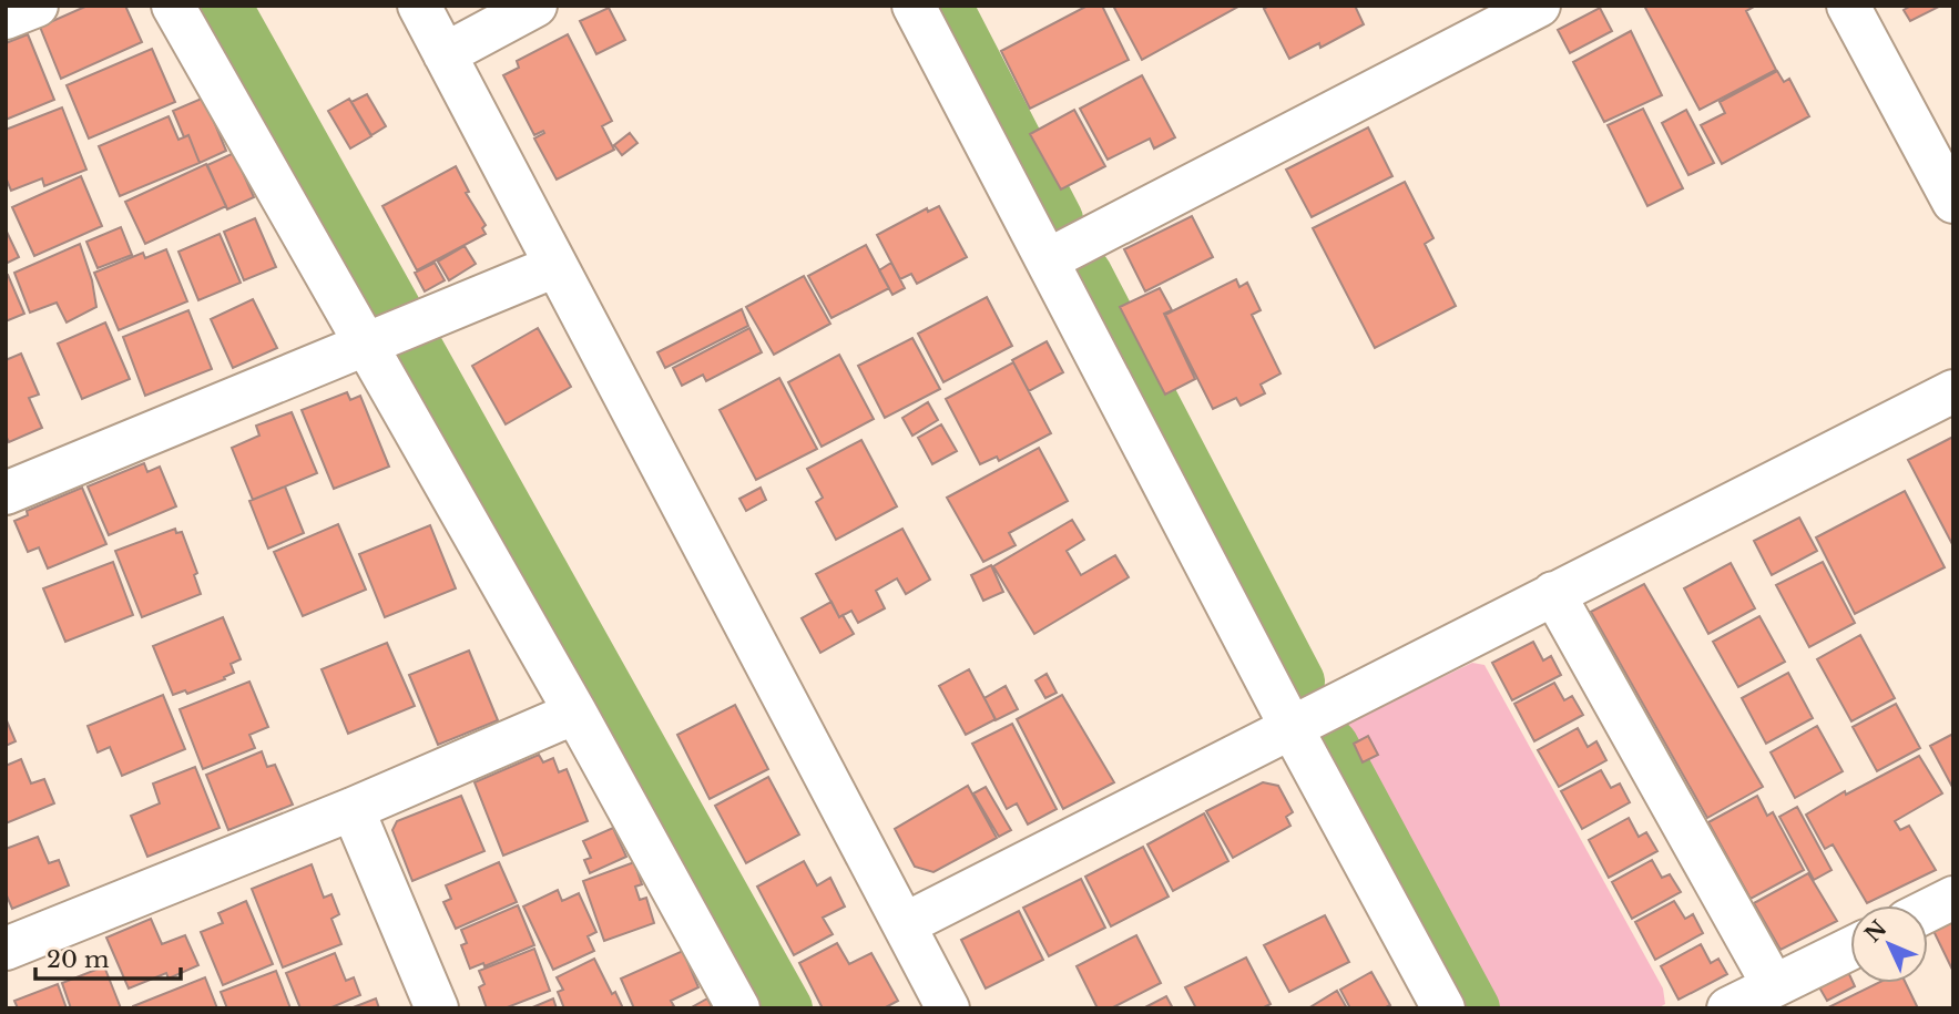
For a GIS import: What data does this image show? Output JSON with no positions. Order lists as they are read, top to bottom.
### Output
{
  "scale_bar": "20 m",
  "north": "top left"
}
